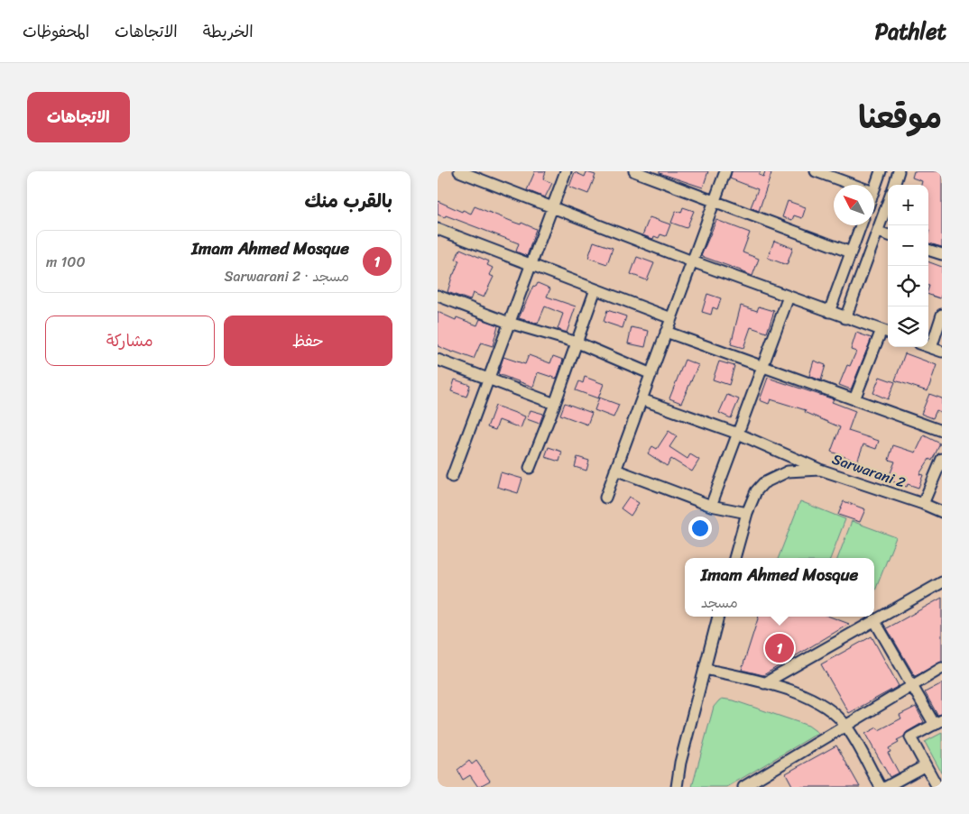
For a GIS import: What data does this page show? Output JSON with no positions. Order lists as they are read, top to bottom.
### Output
{
  "streets": {
    "street": ["Sarwarani 2"]
  },
  "north": "top left",
  "page": {
    "header": "Pathlet",
    "nav": ["الخريطة", "الاتجاهات", "المحفوظات"],
    "title": "موقعنا",
    "buttons": [
      "الاتجاهات",
      ["حفظ", "مشاركة"]
    ],
    "heading": "بالقرب منك",
    "map_buttons": ["+", "−"],
    "list": [
      {
        "mark": "1",
        "name": "Imam Ahmed Mosque",
        "note": "مسجد · Sarwarani 2",
        "value": "100 m"
      }
    ],
    "popup": ["Imam Ahmed Mosque", "مسجد"],
    "pins": "1"
  }
}
